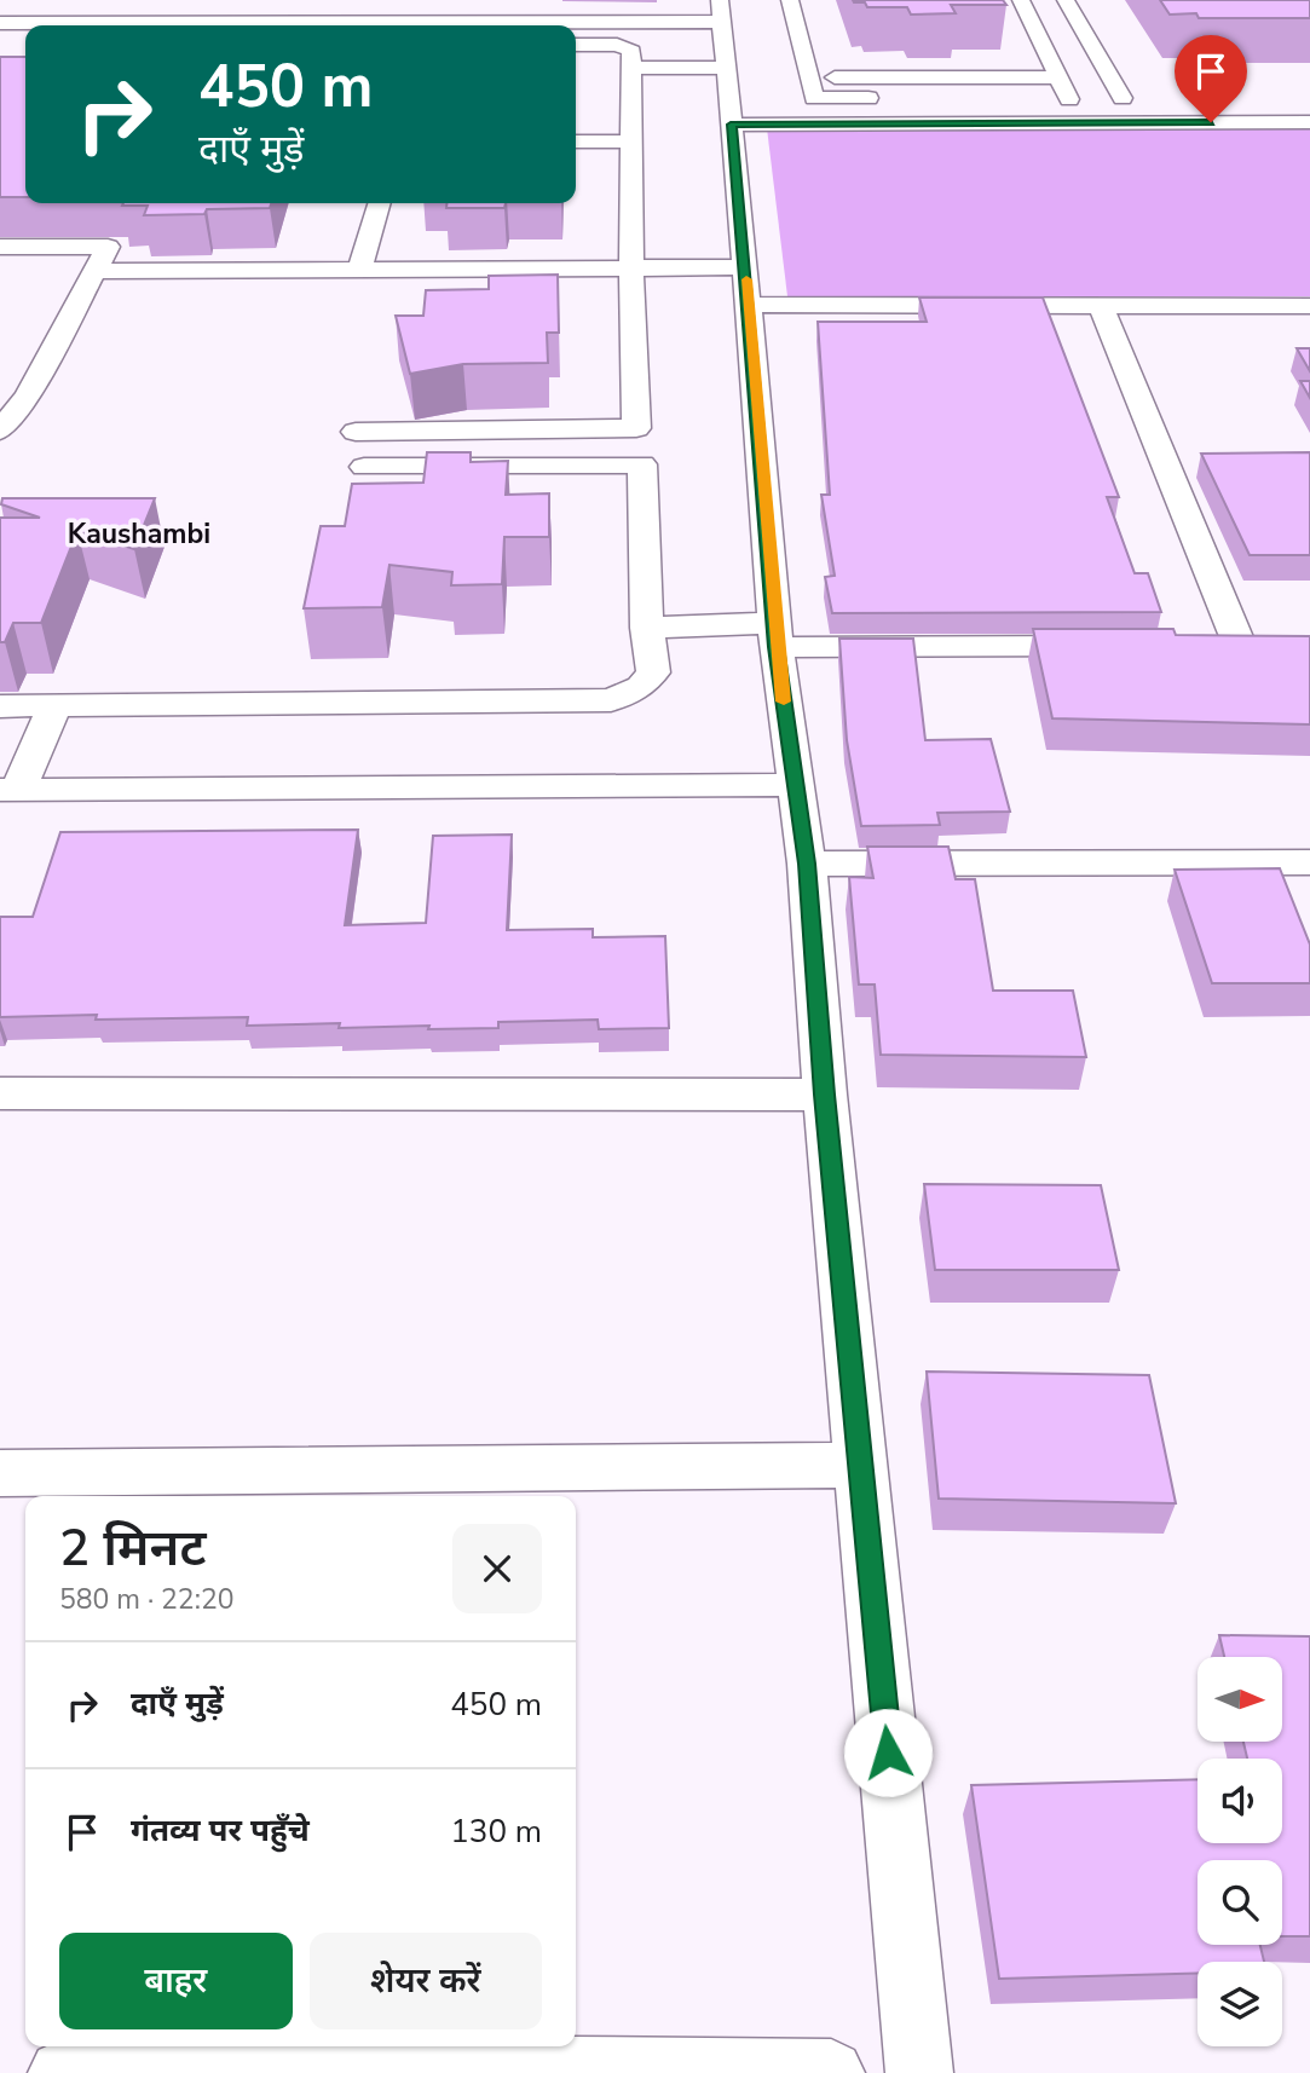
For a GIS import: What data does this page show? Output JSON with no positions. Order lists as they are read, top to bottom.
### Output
{
  "districts": ["Kaushambi"],
  "north": "right",
  "page": {
    "turn": ["450 m", "दाएँ मुड़ें"],
    "heading": ["2 मिनट", "580 m · 22:20"],
    "list": [
      {
        "name": "दाएँ मुड़ें",
        "value": "450 m"
      },
      {
        "name": "गंतव्य पर पहुँचे",
        "value": "130 m"
      }
    ],
    "buttons": ["बाहर", "शेयर करें"]
  }
}
